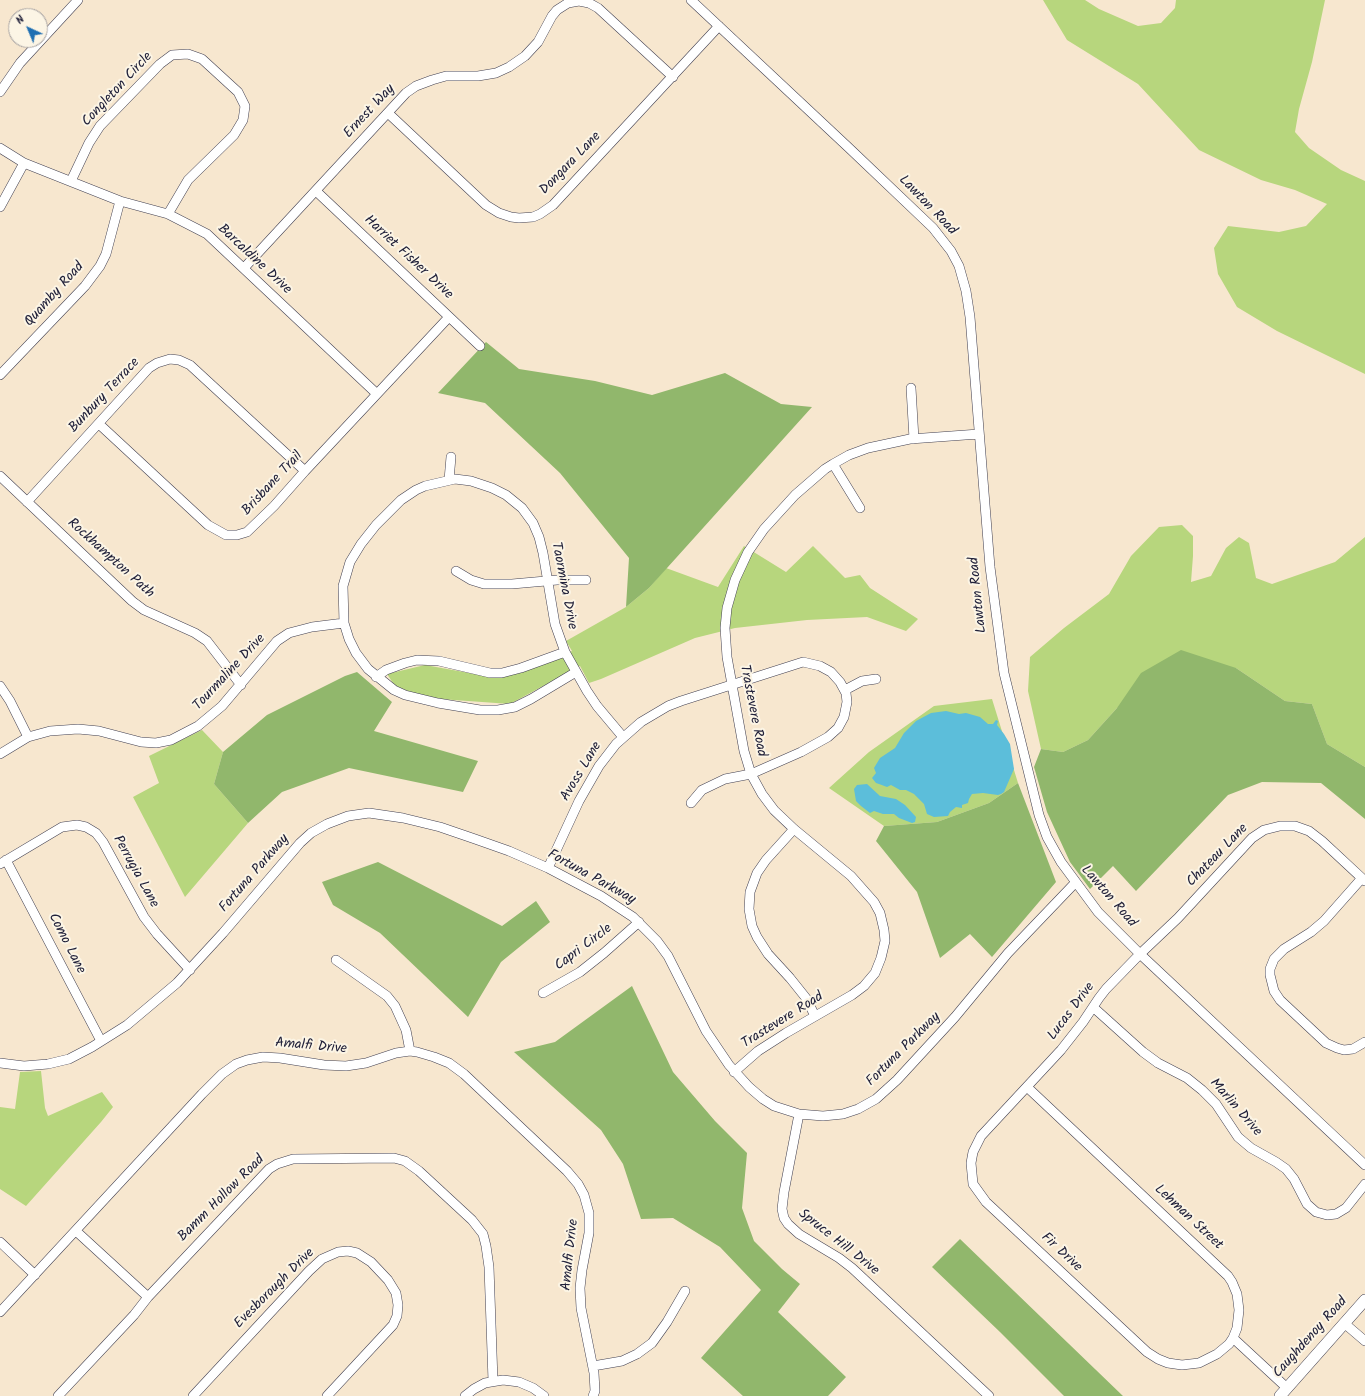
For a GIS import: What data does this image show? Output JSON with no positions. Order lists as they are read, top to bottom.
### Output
{
  "streets": {
    "street": [
      "Congleton Circle",
      "Ernest Way",
      "Dongara Lane",
      "Lawton Road",
      "Harriet Fisher Drive",
      "Barcaldine Drive",
      "Quamby Road",
      "Bunbury Terrace",
      "Brisbane Trail",
      "Rockhampton Path",
      "Taormina Drive",
      "Tourmaline Drive",
      "Trastevere Road",
      "Avoss Lane",
      "Chateau Lane",
      "Perrugia Lane",
      "Fortuna Parkway",
      "Como Lane",
      "Capri Circle",
      "Lucas Drive",
      "Amalfi Drive",
      "Marlin Drive",
      "Bamm Hollow Road",
      "Lehman Street",
      "Spruce Hill Drive",
      "Fir Drive",
      "Evesborough Drive",
      "Caughdenoy Road"
    ]
  },
  "crossings": [
    ["Congleton Circle", "Barcaldine Drive"],
    ["Ernest Way", "Dongara Lane"],
    ["Ernest Way", "Harriet Fisher Drive"],
    ["Ernest Way", "Barcaldine Drive"],
    ["Dongara Lane", "Lawton Road"],
    ["Lawton Road", "Trastevere Road"],
    ["Lawton Road", "Chateau Lane"],
    ["Lawton Road", "Fortuna Parkway"],
    ["Lawton Road", "Lucas Drive"],
    ["Harriet Fisher Drive", "Brisbane Trail"],
    ["Barcaldine Drive", "Quamby Road"],
    ["Barcaldine Drive", "Brisbane Trail"],
    ["Bunbury Terrace", "Brisbane Trail"],
    ["Bunbury Terrace", "Rockhampton Path"],
    ["Rockhampton Path", "Tourmaline Drive"],
    ["Taormina Drive", "Tourmaline Drive"],
    ["Taormina Drive", "Avoss Lane"],
    ["Trastevere Road", "Avoss Lane"],
    ["Trastevere Road", "Fortuna Parkway"],
    ["Avoss Lane", "Fortuna Parkway"],
    ["Chateau Lane", "Lucas Drive"],
    ["Perrugia Lane", "Fortuna Parkway"],
    ["Perrugia Lane", "Como Lane"],
    ["Fortuna Parkway", "Como Lane"],
    ["Fortuna Parkway", "Capri Circle"],
    ["Fortuna Parkway", "Spruce Hill Drive"],
    ["Lucas Drive", "Marlin Drive"],
    ["Lucas Drive", "Lehman Street"],
    ["Lucas Drive", "Fir Drive"],
    ["Lehman Street", "Fir Drive"]
  ],
  "north": "top left"
}
